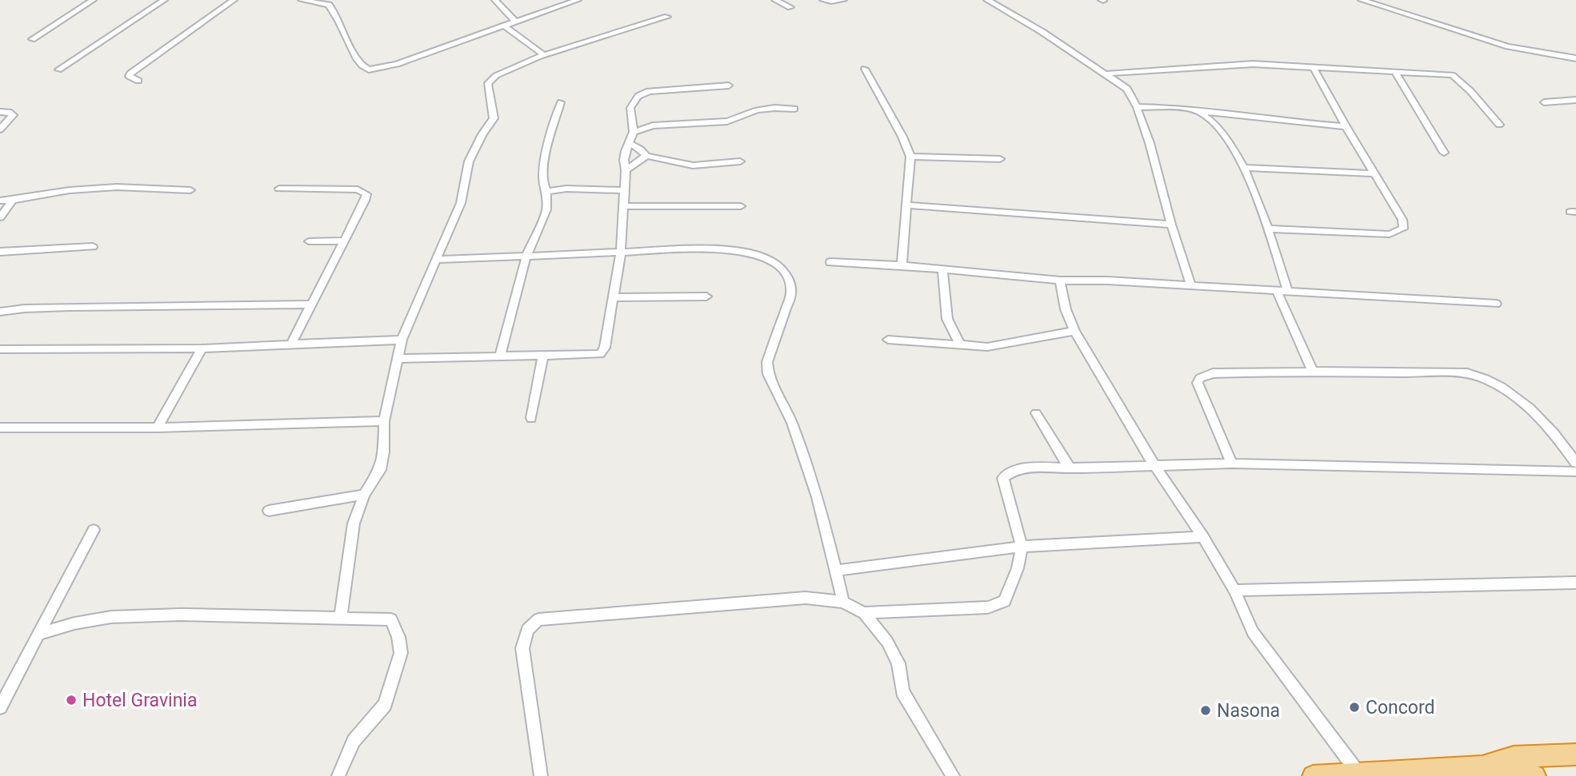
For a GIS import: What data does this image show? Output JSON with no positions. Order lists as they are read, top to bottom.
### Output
{
  "places": ["Hotel Gravinia", "Concord", "Nasona"]
}
